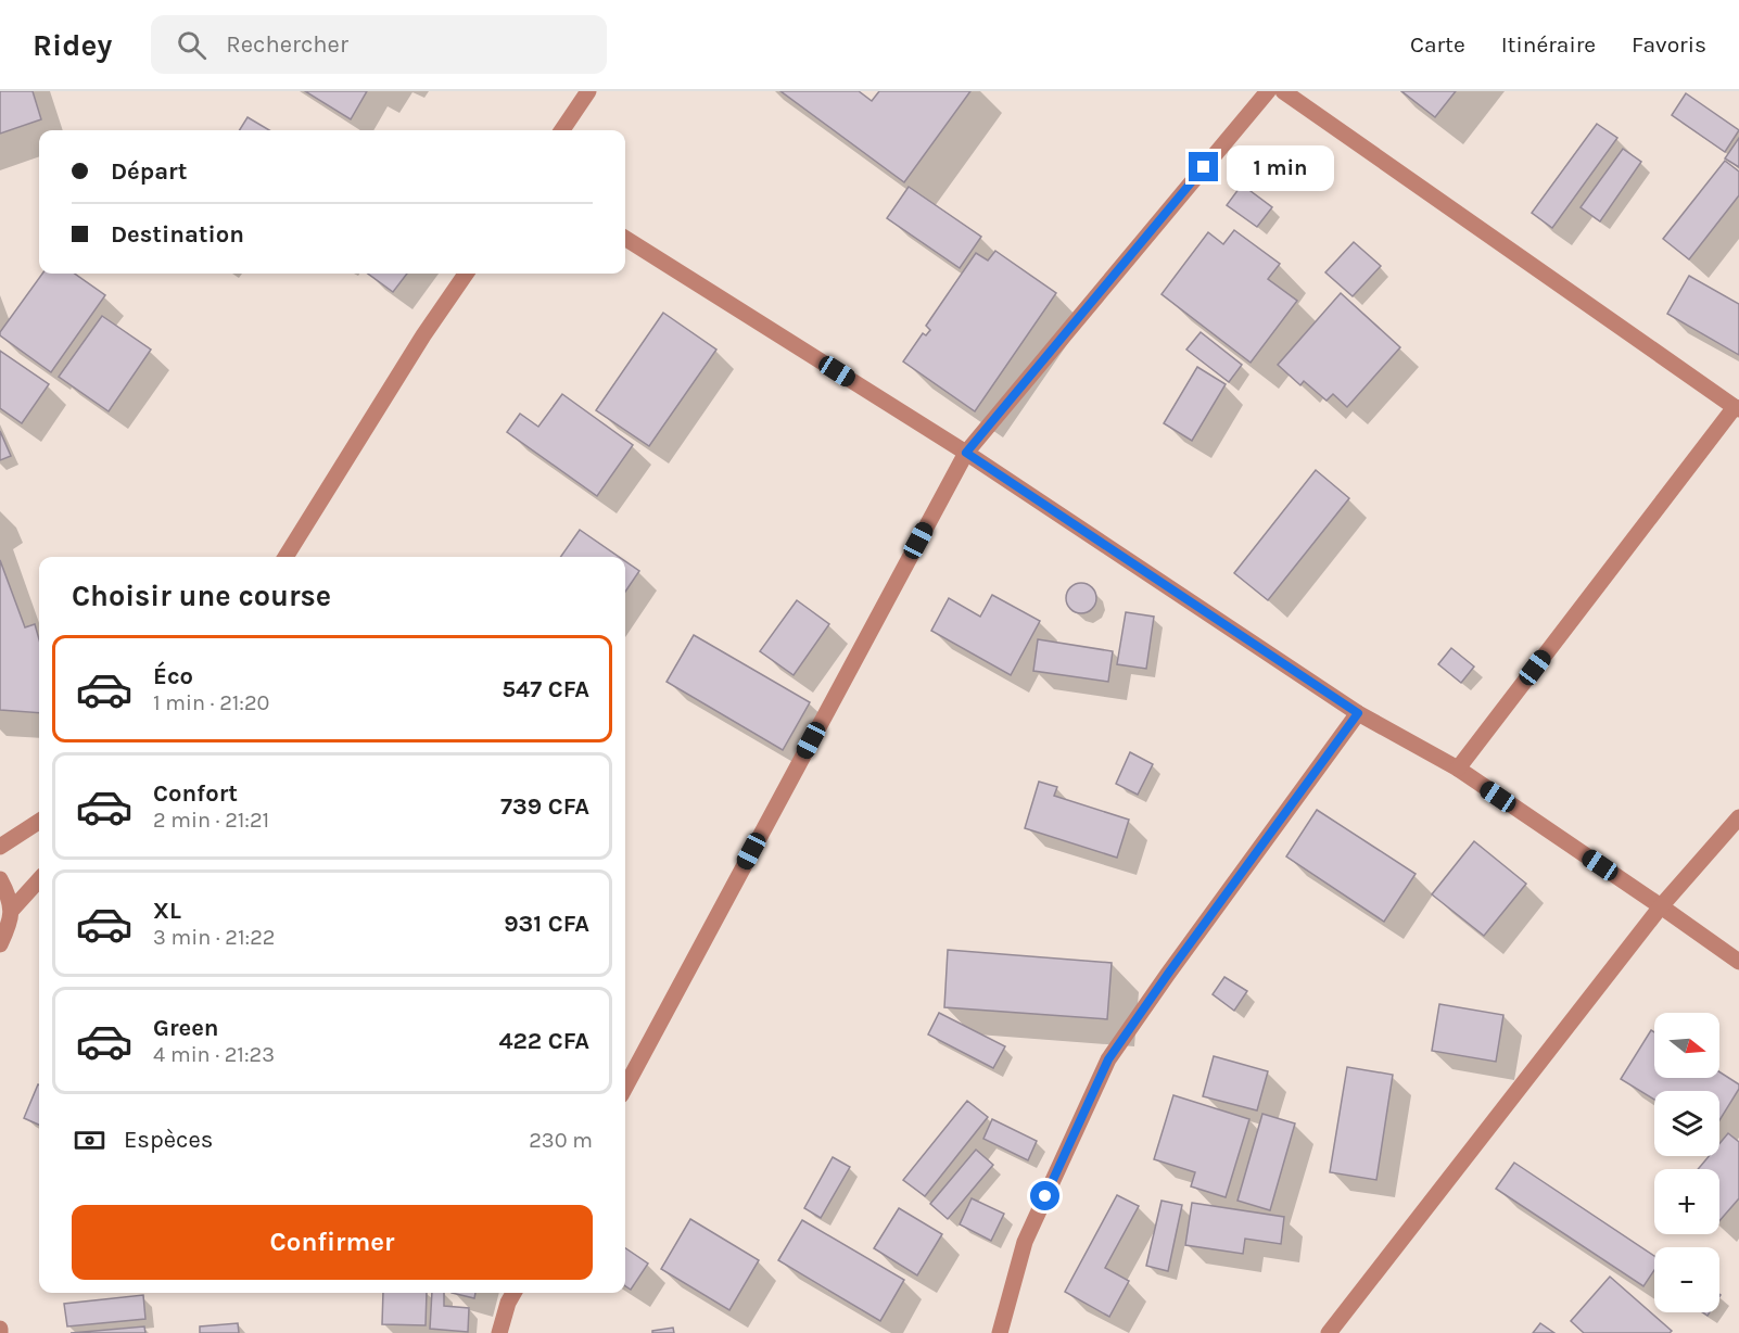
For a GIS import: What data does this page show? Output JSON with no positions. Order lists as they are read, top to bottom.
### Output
{
  "north": "right",
  "page": {
    "header": "Ridey",
    "search": "Rechercher",
    "nav": ["Carte", "Itinéraire", "Favoris"],
    "banner": ["Départ", "Destination"],
    "bubble": "1 min",
    "heading": "Choisir une course",
    "list": [
      {
        "name": "Éco",
        "note": "1 min · 21:20",
        "value": "547 CFA"
      },
      {
        "name": "Confort",
        "note": "2 min · 21:21",
        "value": "739 CFA"
      },
      {
        "name": "XL",
        "note": "3 min · 21:22",
        "value": "931 CFA"
      },
      {
        "name": "Green",
        "note": "4 min · 21:23",
        "value": "422 CFA"
      }
    ],
    "map_buttons": ["+", "−"],
    "pay": ["Espèces", "230 m"],
    "buttons": "Confirmer"
  }
}
